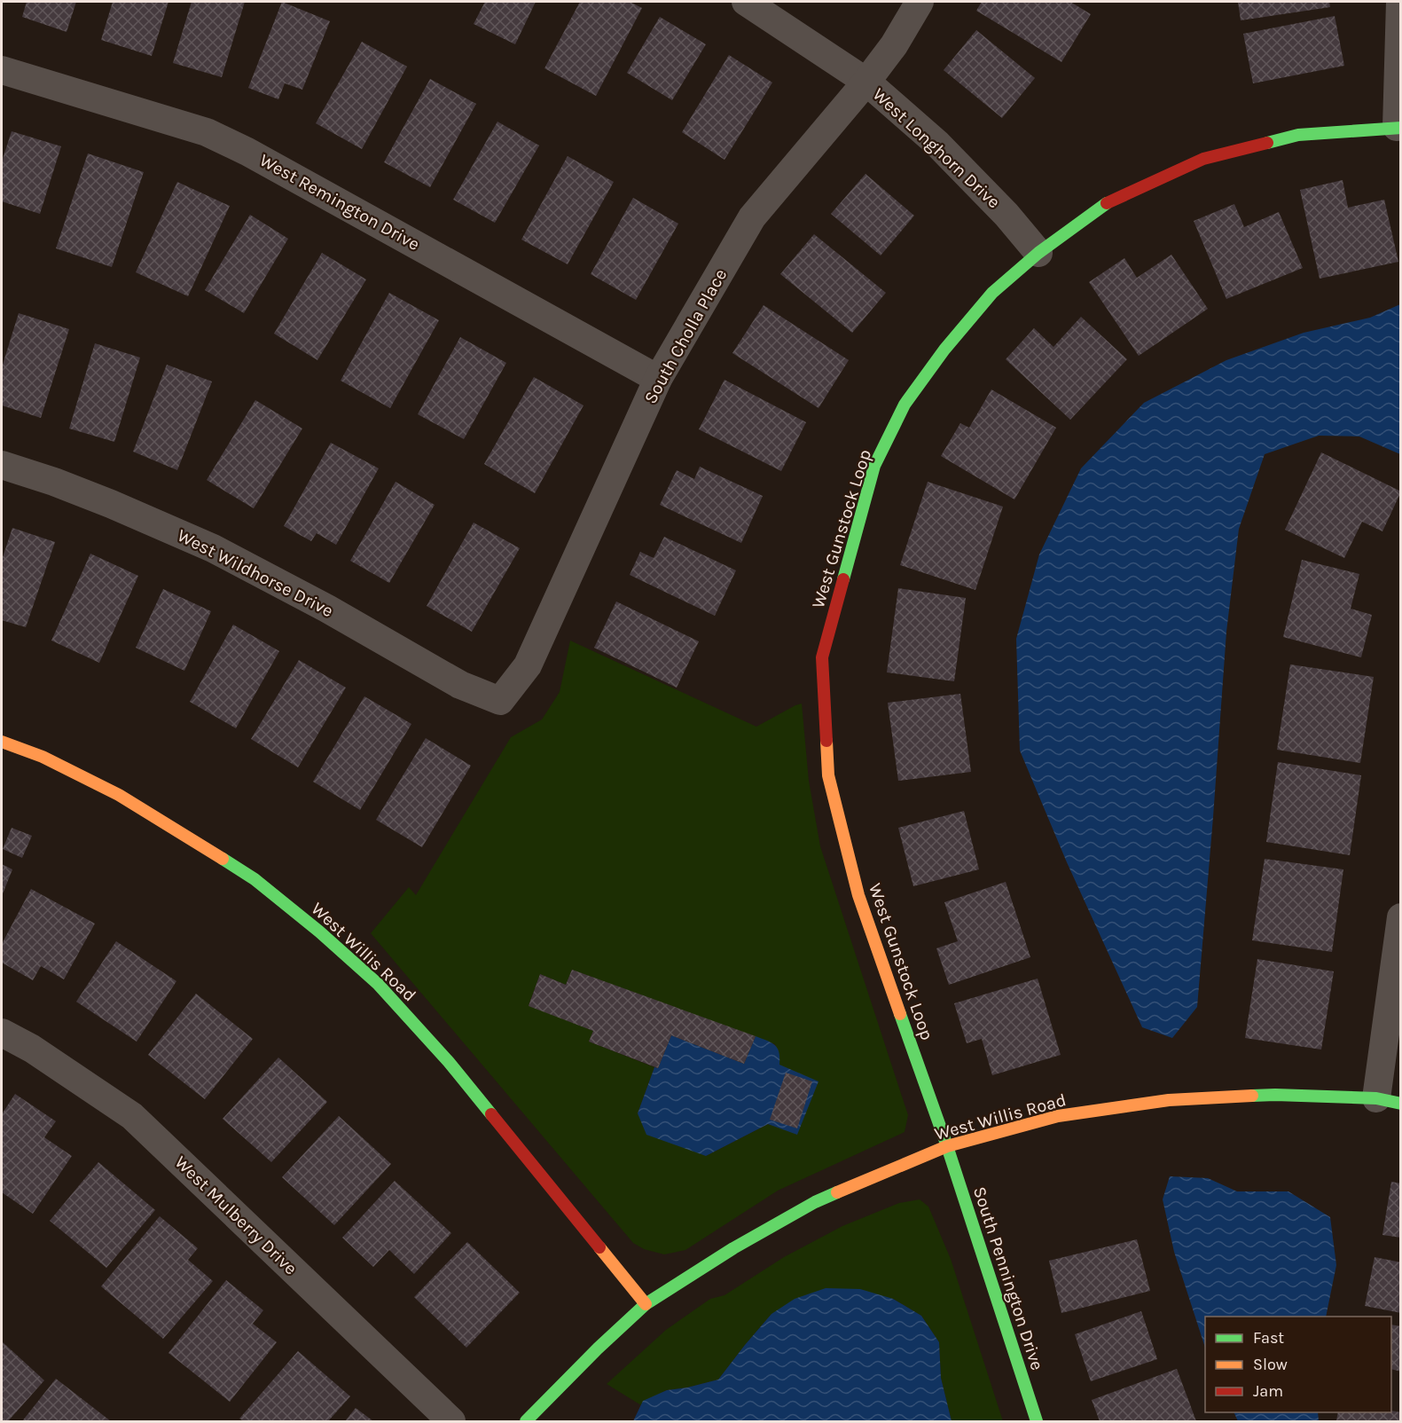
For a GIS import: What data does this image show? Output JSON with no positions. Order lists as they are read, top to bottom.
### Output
{
  "streets": {
    "street": [
      "West Longhorn Drive",
      "West Remington Drive",
      "South Cholla Place",
      "West Gunstock Loop",
      "West Wildhorse Drive",
      "West Willis Road",
      "West Mulberry Drive",
      "South Pennington Drive"
    ]
  },
  "crossings": [
    ["West Longhorn Drive", "South Cholla Place"],
    ["West Longhorn Drive", "West Gunstock Loop"],
    ["West Remington Drive", "South Cholla Place"],
    ["South Cholla Place", "West Wildhorse Drive"],
    ["West Gunstock Loop", "West Willis Road"],
    ["West Gunstock Loop", "South Pennington Drive"],
    ["West Willis Road", "South Pennington Drive"]
  ],
  "legend": ["Fast", "Slow", "Jam"]
}
